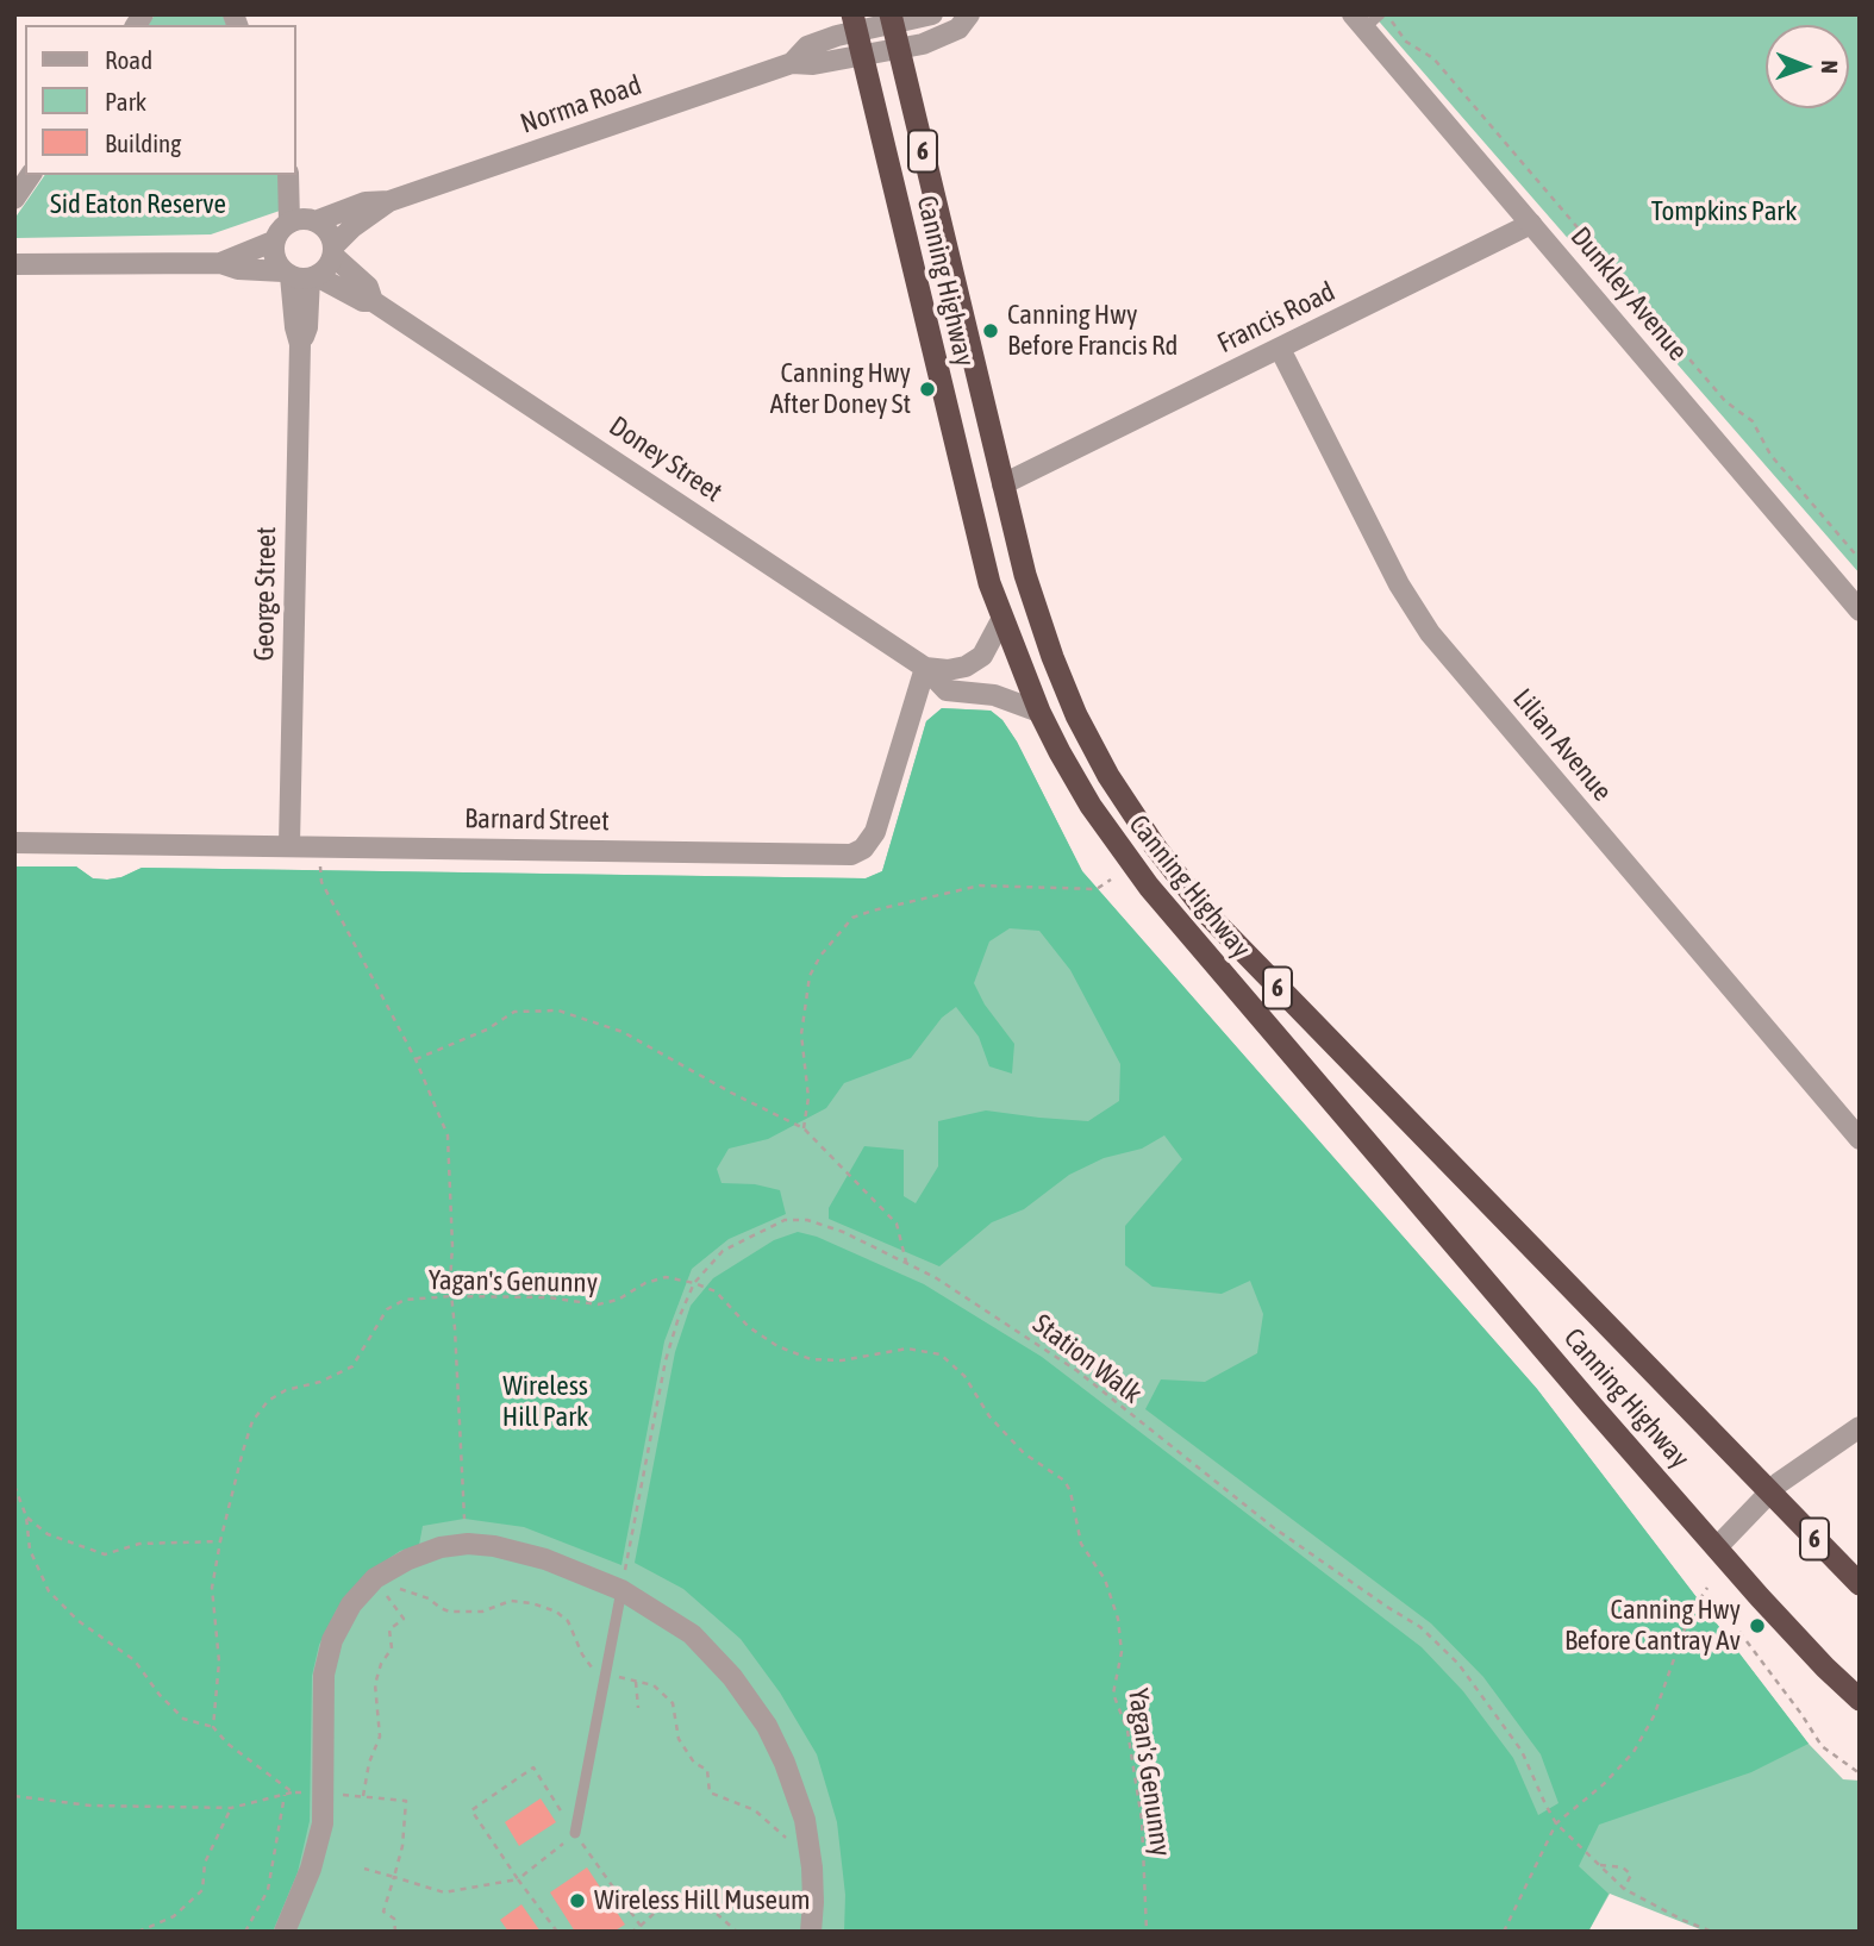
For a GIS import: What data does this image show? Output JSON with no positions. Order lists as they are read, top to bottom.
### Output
{
  "streets": {
    "highway": ["6", "Canning Highway"],
    "street": [
      "Norma Road",
      "Dunkley Avenue",
      "Francis Road",
      "Doney Street",
      "George Street",
      "Lilian Avenue",
      "Barnard Street"
    ],
    "path": ["Yagan's Genunny", "Station Walk"]
  },
  "crossings": [
    ["Norma Road", "Canning Highway"],
    ["Norma Road", "Doney Street"],
    ["Norma Road", "George Street"],
    ["Canning Highway", "Francis Road"],
    ["Canning Highway", "Doney Street"],
    ["Dunkley Avenue", "Francis Road"],
    ["Francis Road", "Lilian Avenue"],
    ["Doney Street", "George Street"],
    ["Doney Street", "Barnard Street"],
    ["George Street", "Barnard Street"],
    ["Yagan's Genunny", "Station Walk"]
  ],
  "parks": ["Sid Eaton Reserve", "Tompkins Park", "Wireless Hill Park"],
  "places": [
    "Canning Hwy Before Francis Rd",
    "Canning Hwy After Doney St",
    "Canning Hwy Before Cantray Av",
    "Wireless Hill Museum"
  ],
  "legend": ["Road", "Park", "Building"],
  "north": "right"
}
